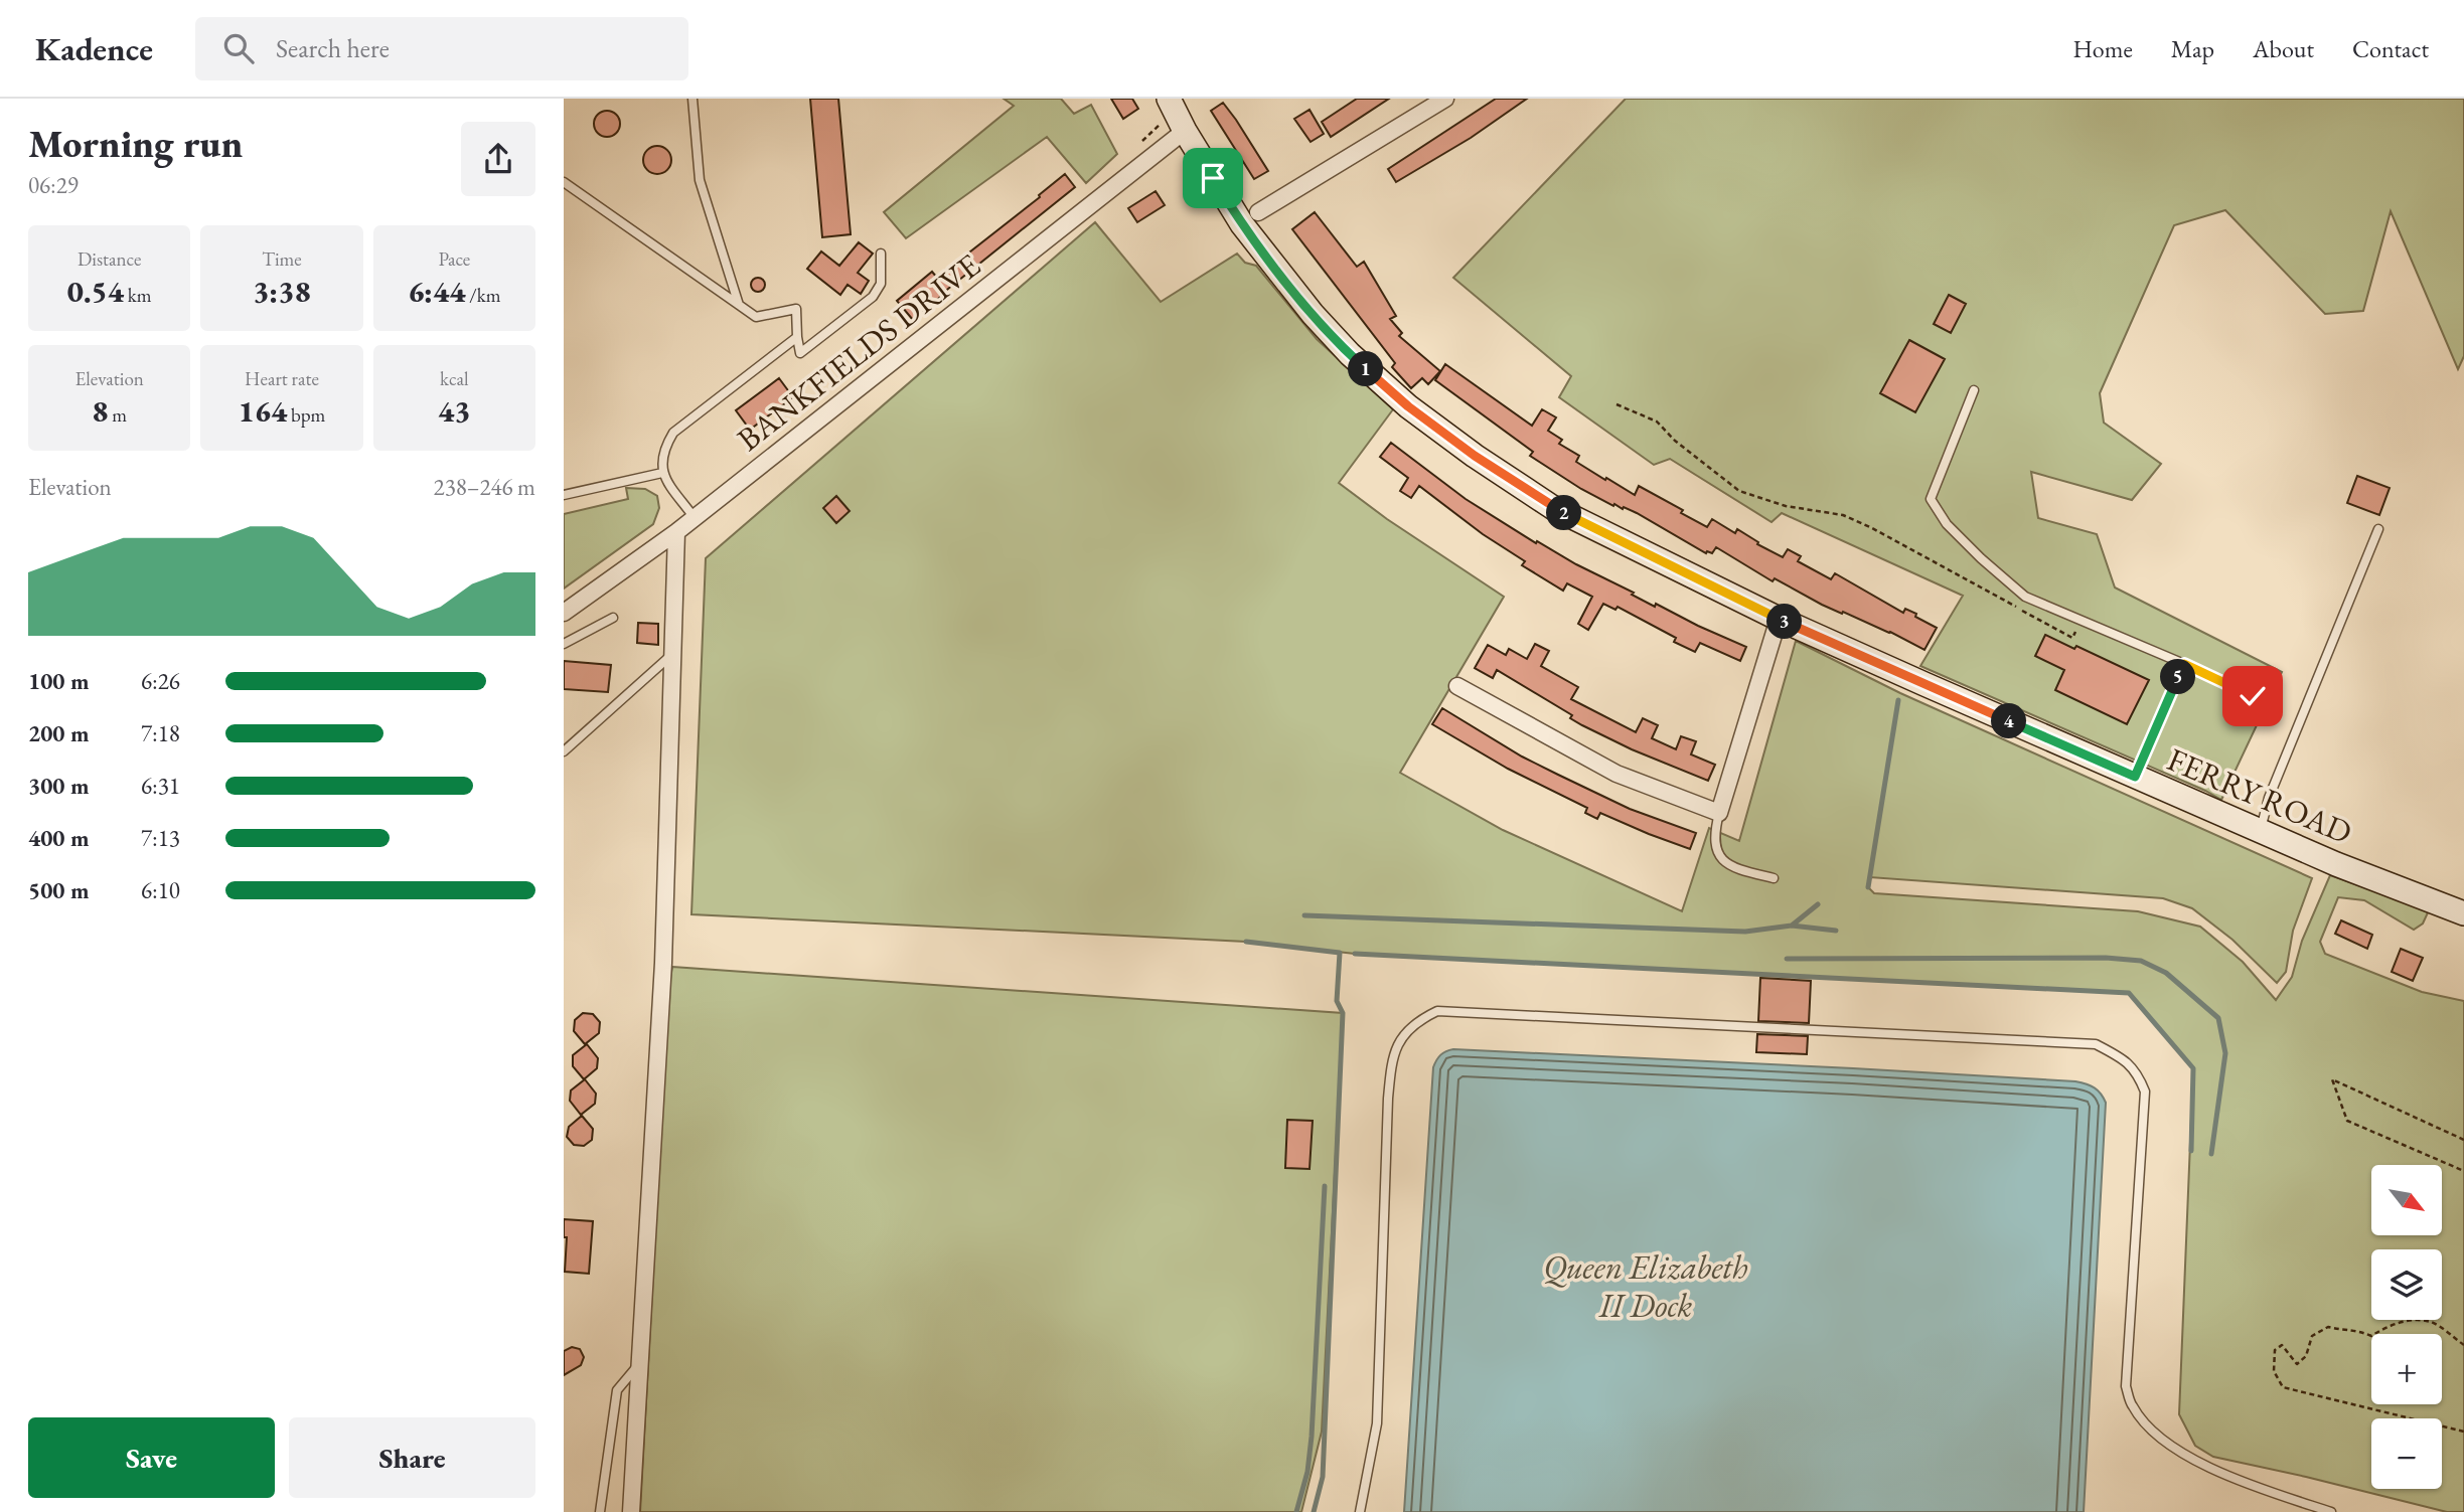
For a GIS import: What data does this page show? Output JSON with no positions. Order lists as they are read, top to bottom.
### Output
{
  "streets": {
    "street": ["BANKFIELDS DRIVE", "FERRY ROAD"]
  },
  "crossings": [
    ["BANKFIELDS DRIVE", "FERRY ROAD"]
  ],
  "water": ["Queen Elizabeth II Dock"],
  "north": "bottom right",
  "page": {
    "header": "Kadence",
    "search": "Search here",
    "nav": [
      "Home",
      "Map",
      "About",
      "Contact"
    ],
    "heading": ["Morning run", "06:29"],
    "stats": [
      ["Distance", "0.54 km"],
      ["Time", "3:38"],
      ["Pace", "6:44 /km"],
      ["Elevation", "8 m"],
      ["Heart rate", "164 bpm"],
      ["kcal", "43"]
    ],
    "pins": [
      "1",
      "2",
      "3",
      "5",
      "4"
    ],
    "chart": ["Elevation", "238–246 m"],
    "list": [
      {
        "name": "100 m",
        "note": "6:26"
      },
      {
        "name": "200 m",
        "note": "7:18"
      },
      {
        "name": "300 m",
        "note": "6:31"
      },
      {
        "name": "400 m",
        "note": "7:13"
      },
      {
        "name": "500 m",
        "note": "6:10"
      }
    ],
    "map_buttons": ["+", "−"],
    "buttons": ["Save", "Share"]
  }
}
